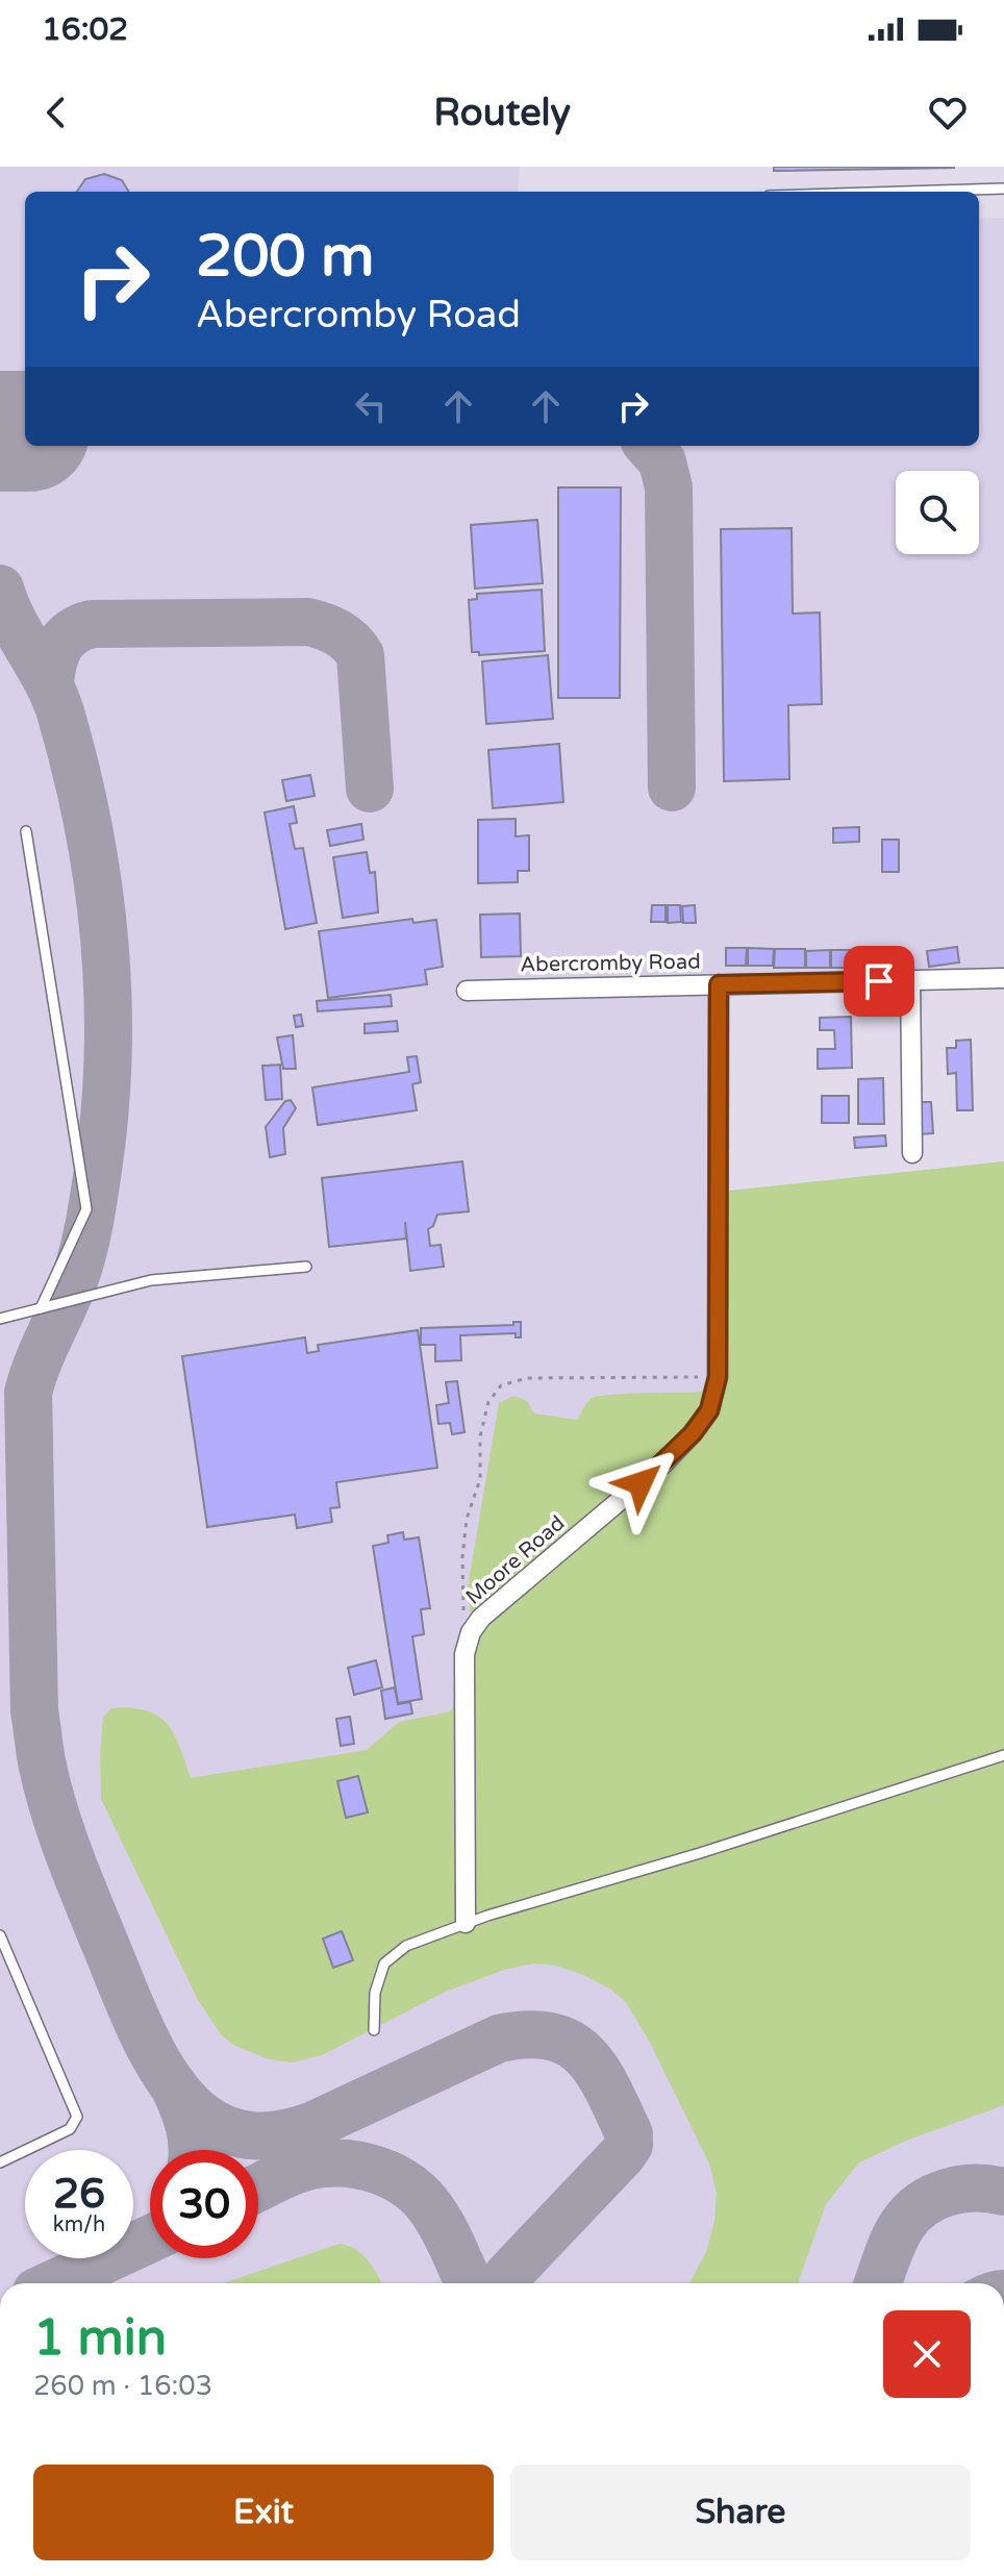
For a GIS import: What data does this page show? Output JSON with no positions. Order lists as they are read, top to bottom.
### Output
{
  "streets": {
    "street": ["Abercromby Road", "Moore Road"]
  },
  "crossings": [
    ["Abercromby Road", "Moore Road"]
  ],
  "page": {
    "status": "16:02",
    "header": "Routely",
    "turn": ["200 m", "Abercromby Road"],
    "speed": "26 km/h",
    "limit": "30",
    "heading": ["1 min", "260 m · 16:03"],
    "buttons": ["Exit", "Share"]
  }
}
